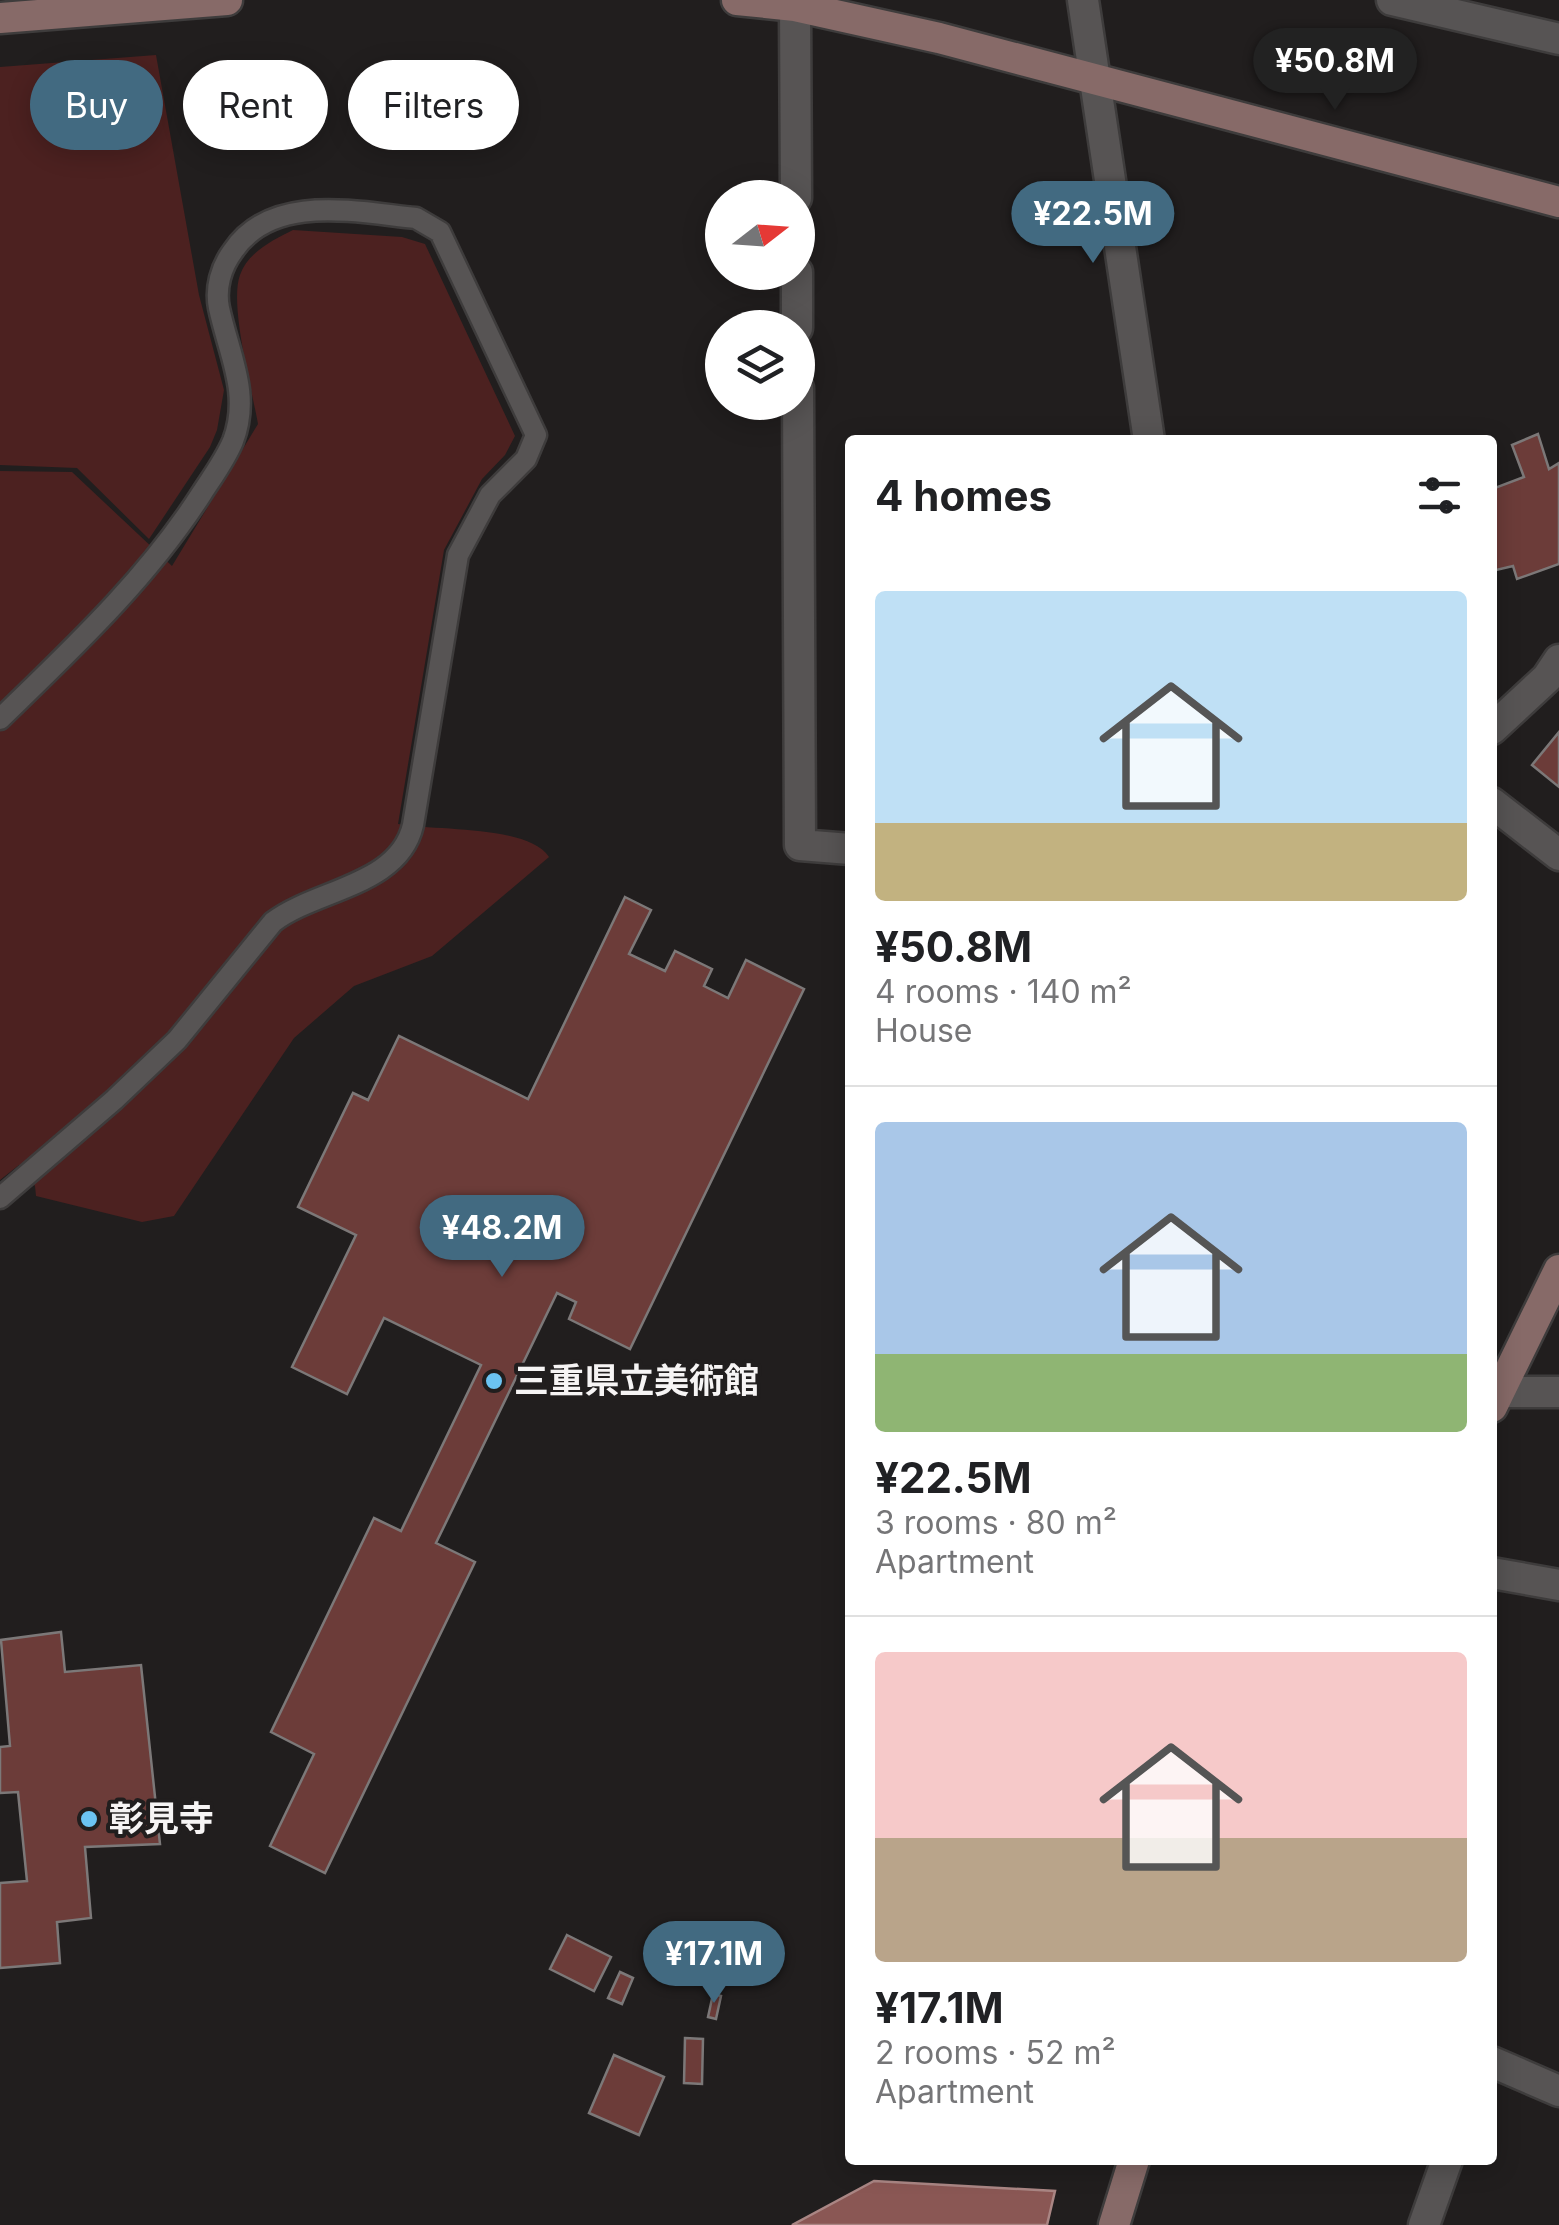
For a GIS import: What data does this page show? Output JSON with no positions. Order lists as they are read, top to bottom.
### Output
{
  "places": ["三重県立美術館", "彰見寺"],
  "north": "right",
  "page": {
    "price": [
      "¥50.8M",
      "¥22.5M",
      "¥48.2M",
      "¥17.1M"
    ],
    "chip": ["Buy", "Rent", "Filters"],
    "heading": "4 homes",
    "list": [
      {
        "name": "¥50.8M",
        "note": "4 rooms · 140 m² · House"
      },
      {
        "name": "¥22.5M",
        "note": "3 rooms · 80 m² · Apartment"
      },
      {
        "name": "¥17.1M",
        "note": "2 rooms · 52 m² · Apartment"
      }
    ]
  }
}
